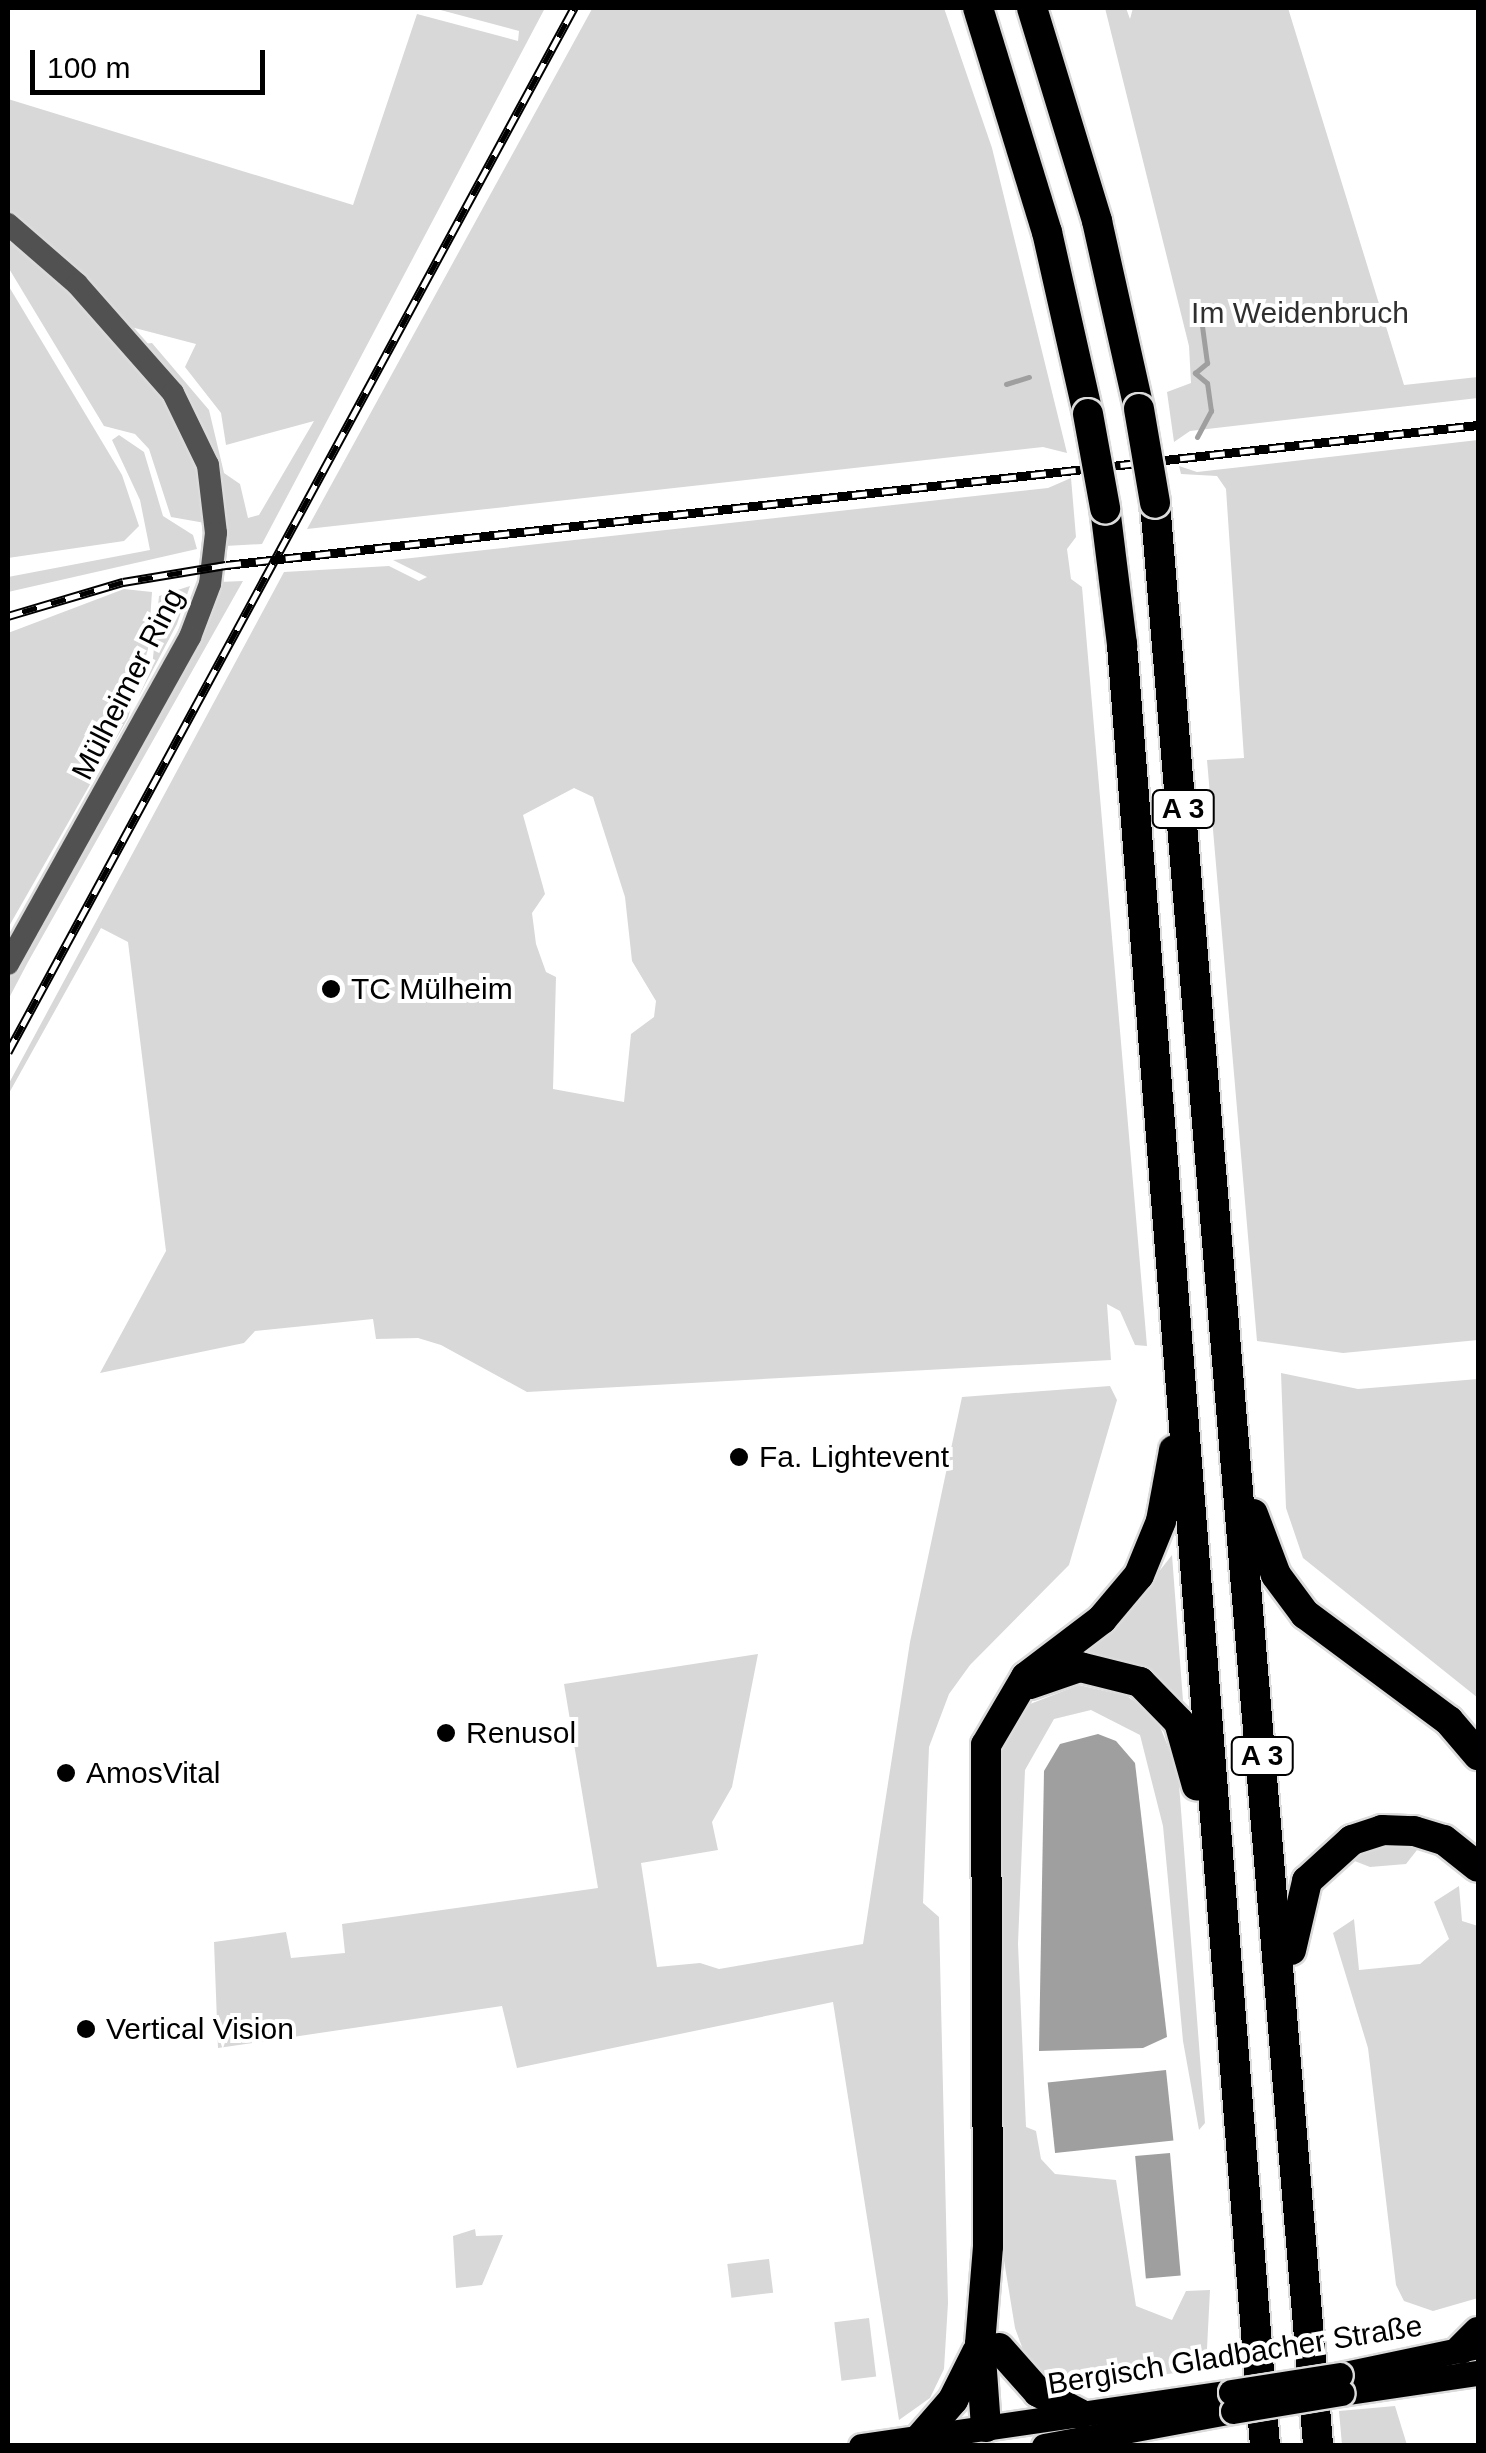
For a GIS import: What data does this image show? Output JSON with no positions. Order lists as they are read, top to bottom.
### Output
{
  "streets": {
    "highway": ["A 3"],
    "main road": ["Bergisch Gladbacher Straße"],
    "street": ["Mülheimer Ring"]
  },
  "parks": ["Im Weidenbruch"],
  "places": [
    "TC Mülheim",
    "Fa. Lightevent",
    "Renusol",
    "AmosVital",
    "Vertical Vision"
  ],
  "scale_bar": "100 m"
}
